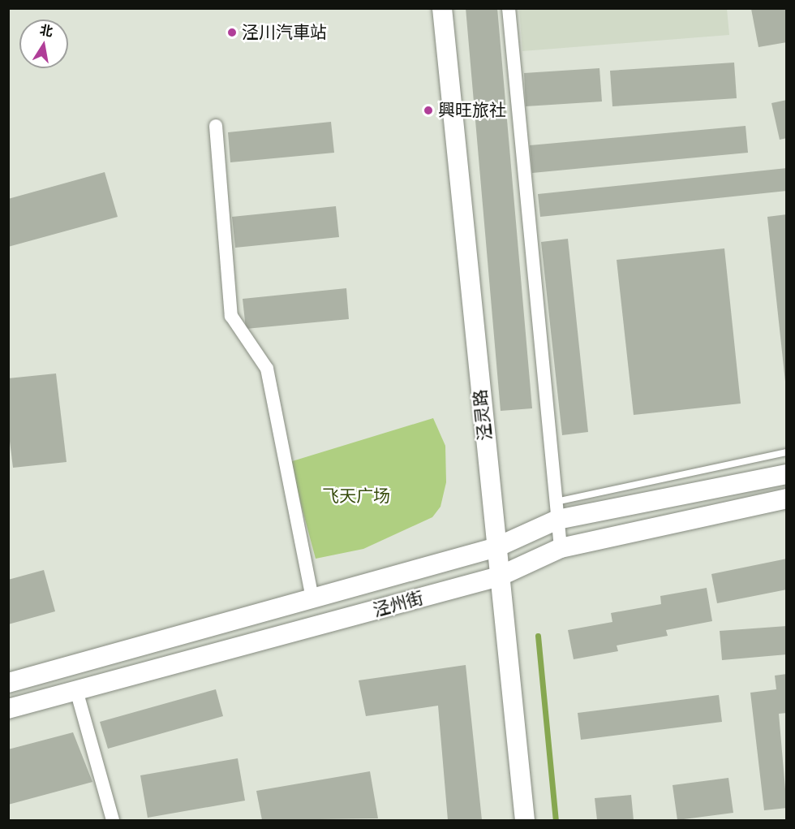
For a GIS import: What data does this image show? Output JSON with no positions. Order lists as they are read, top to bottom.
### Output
{
  "streets": {
    "main road": ["泾灵路", "泾州街"]
  },
  "crossings": [
    ["泾灵路", "泾州街"]
  ],
  "parks": ["飞天广场"],
  "places": ["泾川汽車站", "興旺旅社"],
  "north": "top"
}
